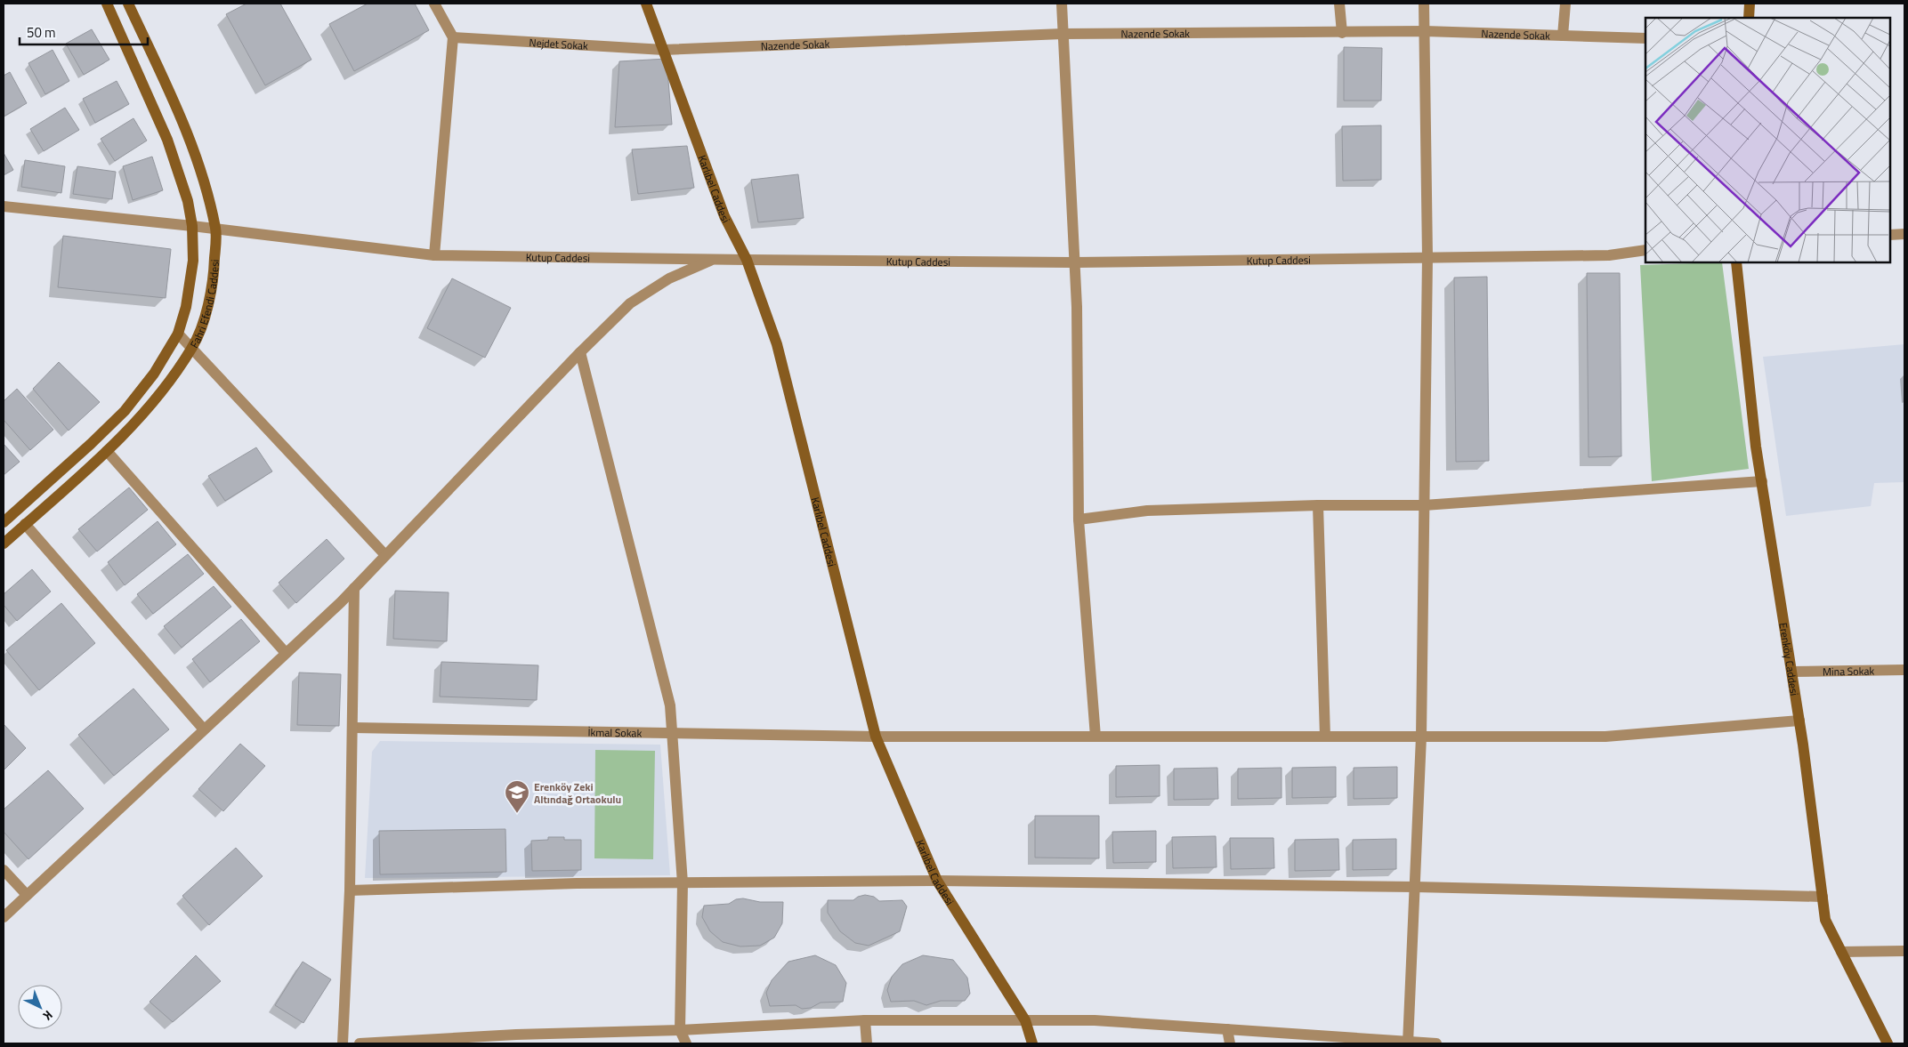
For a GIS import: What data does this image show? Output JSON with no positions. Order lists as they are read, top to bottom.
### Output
{
  "streets": {
    "street": [
      "Nazende Sokak",
      "Nejdet Sokak",
      "Karlıbel Caddesi",
      "Kutup Caddesi",
      "Fahri Efendi Caddesi",
      "Erenköy Caddesi",
      "Mina Sokak",
      "İkmal Sokak"
    ]
  },
  "crossings": [
    ["Nazende Sokak", "Nejdet Sokak"],
    ["Nazende Sokak", "Karlıbel Caddesi"],
    ["Nejdet Sokak", "Karlıbel Caddesi"],
    ["Karlıbel Caddesi", "Kutup Caddesi"],
    ["Karlıbel Caddesi", "İkmal Sokak"],
    ["Kutup Caddesi", "Fahri Efendi Caddesi"],
    ["Erenköy Caddesi", "Mina Sokak"],
    ["Erenköy Caddesi", "İkmal Sokak"]
  ],
  "places": {
    "school or university": ["Erenköy Zeki Altındağ Ortaokulu"]
  },
  "scale_bar": "50 m",
  "north": "bottom right"
}
